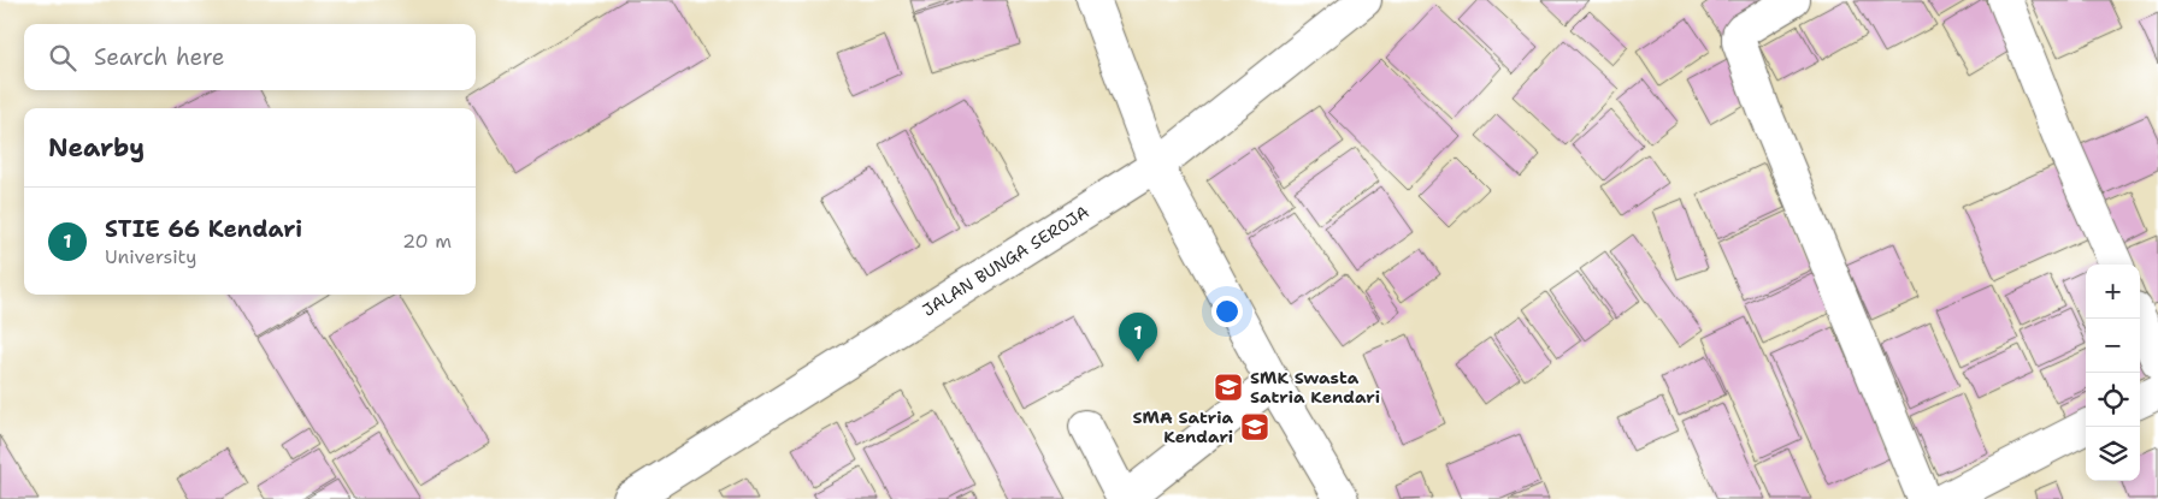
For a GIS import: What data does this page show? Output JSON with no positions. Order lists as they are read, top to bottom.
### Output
{
  "streets": {
    "street": ["JALAN BUNGA SEROJA"]
  },
  "places": {
    "school or university": ["SMK Swasta Satria Kendari", "SMA Satria Kendari"]
  },
  "page": {
    "search": "Search here",
    "heading": "Nearby",
    "list": [
      {
        "mark": "1",
        "name": "STIE 66 Kendari",
        "note": "University",
        "value": "20 m"
      }
    ],
    "map_buttons": ["+", "−"],
    "pins": "1"
  }
}
